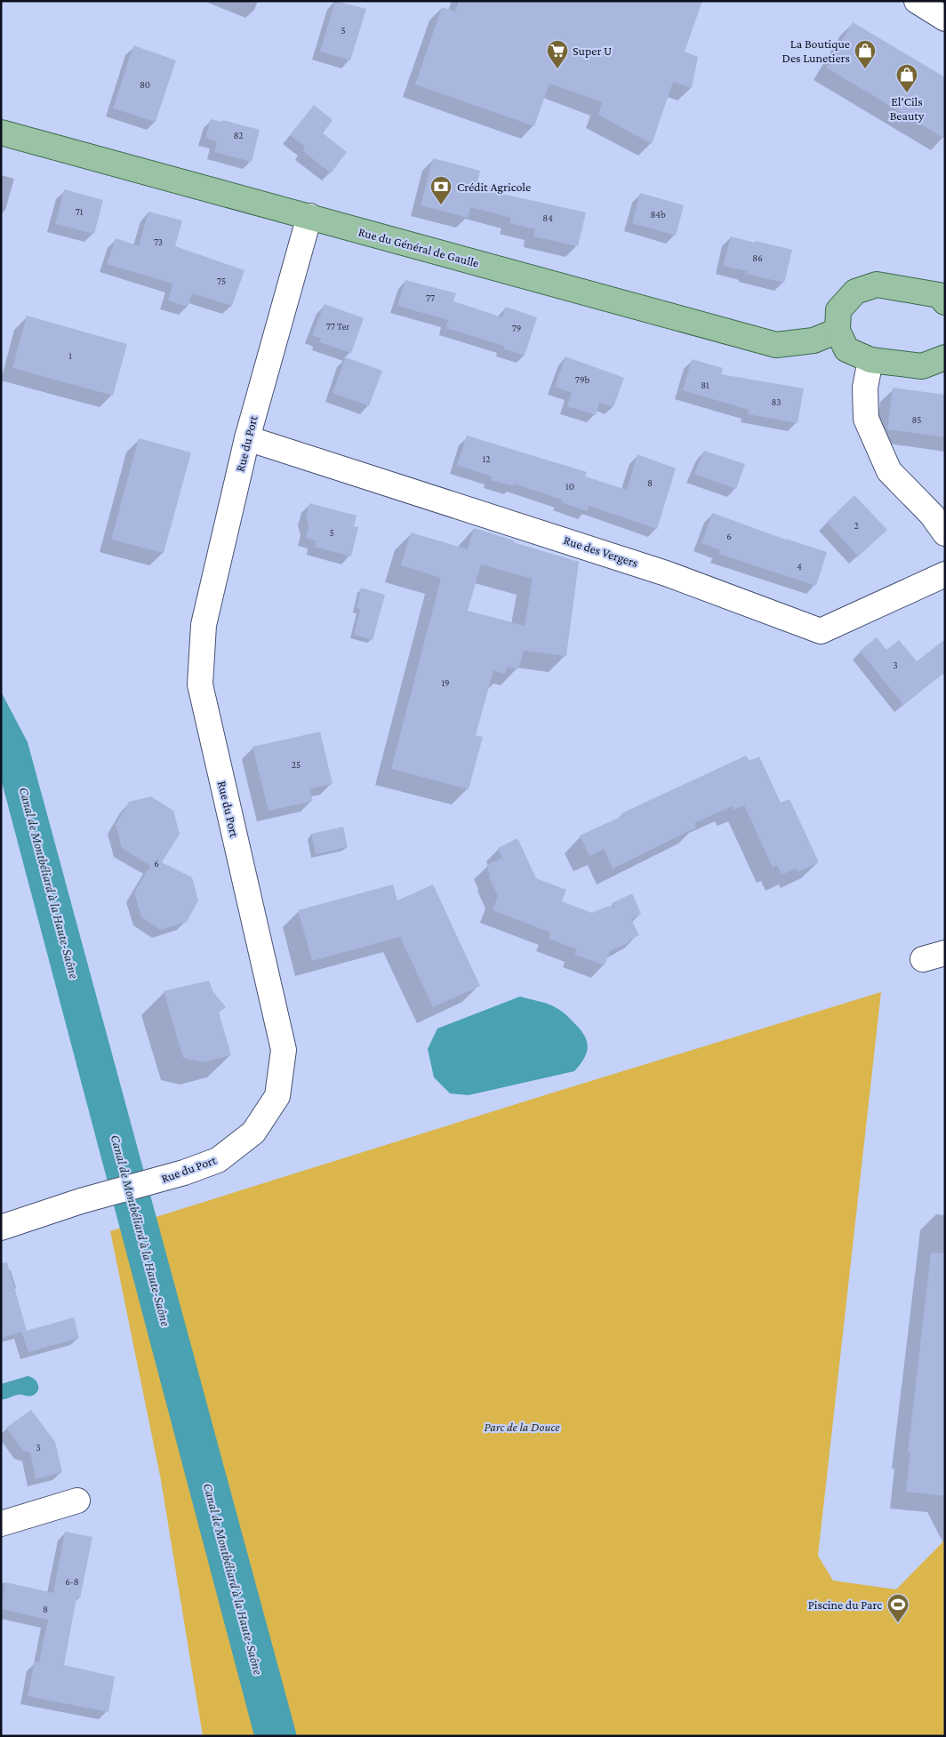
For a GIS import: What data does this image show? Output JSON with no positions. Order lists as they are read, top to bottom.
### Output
{
  "streets": {
    "main road": ["Rue du Général de Gaulle"],
    "street": ["Rue du Port", "Rue des Vergers"]
  },
  "crossings": [
    ["Rue du Général de Gaulle", "Rue du Port"],
    ["Rue du Port", "Rue des Vergers"]
  ],
  "water": ["Canal de Montbéliard à la Haute-Saône"],
  "parks": ["Parc de la Douce"],
  "places": {
    "supermarket": ["Super U"],
    "shop": ["La Boutique Des Lunetiers", "El'Cils Beauty"],
    "bank": ["Crédit Agricole"],
    "sports": ["Piscine du Parc"]
  },
  "house_numbers": [
    "5",
    "80",
    "82",
    "71",
    "84b",
    "84",
    "73",
    "86",
    "75",
    "77",
    "77 Ter",
    "79",
    "1",
    "79b",
    "81",
    "83",
    "85",
    "12",
    "8",
    "10",
    "2",
    "5",
    "6",
    "4",
    "3",
    "19",
    "25",
    "6",
    "3",
    "6-8",
    "8"
  ]
}
